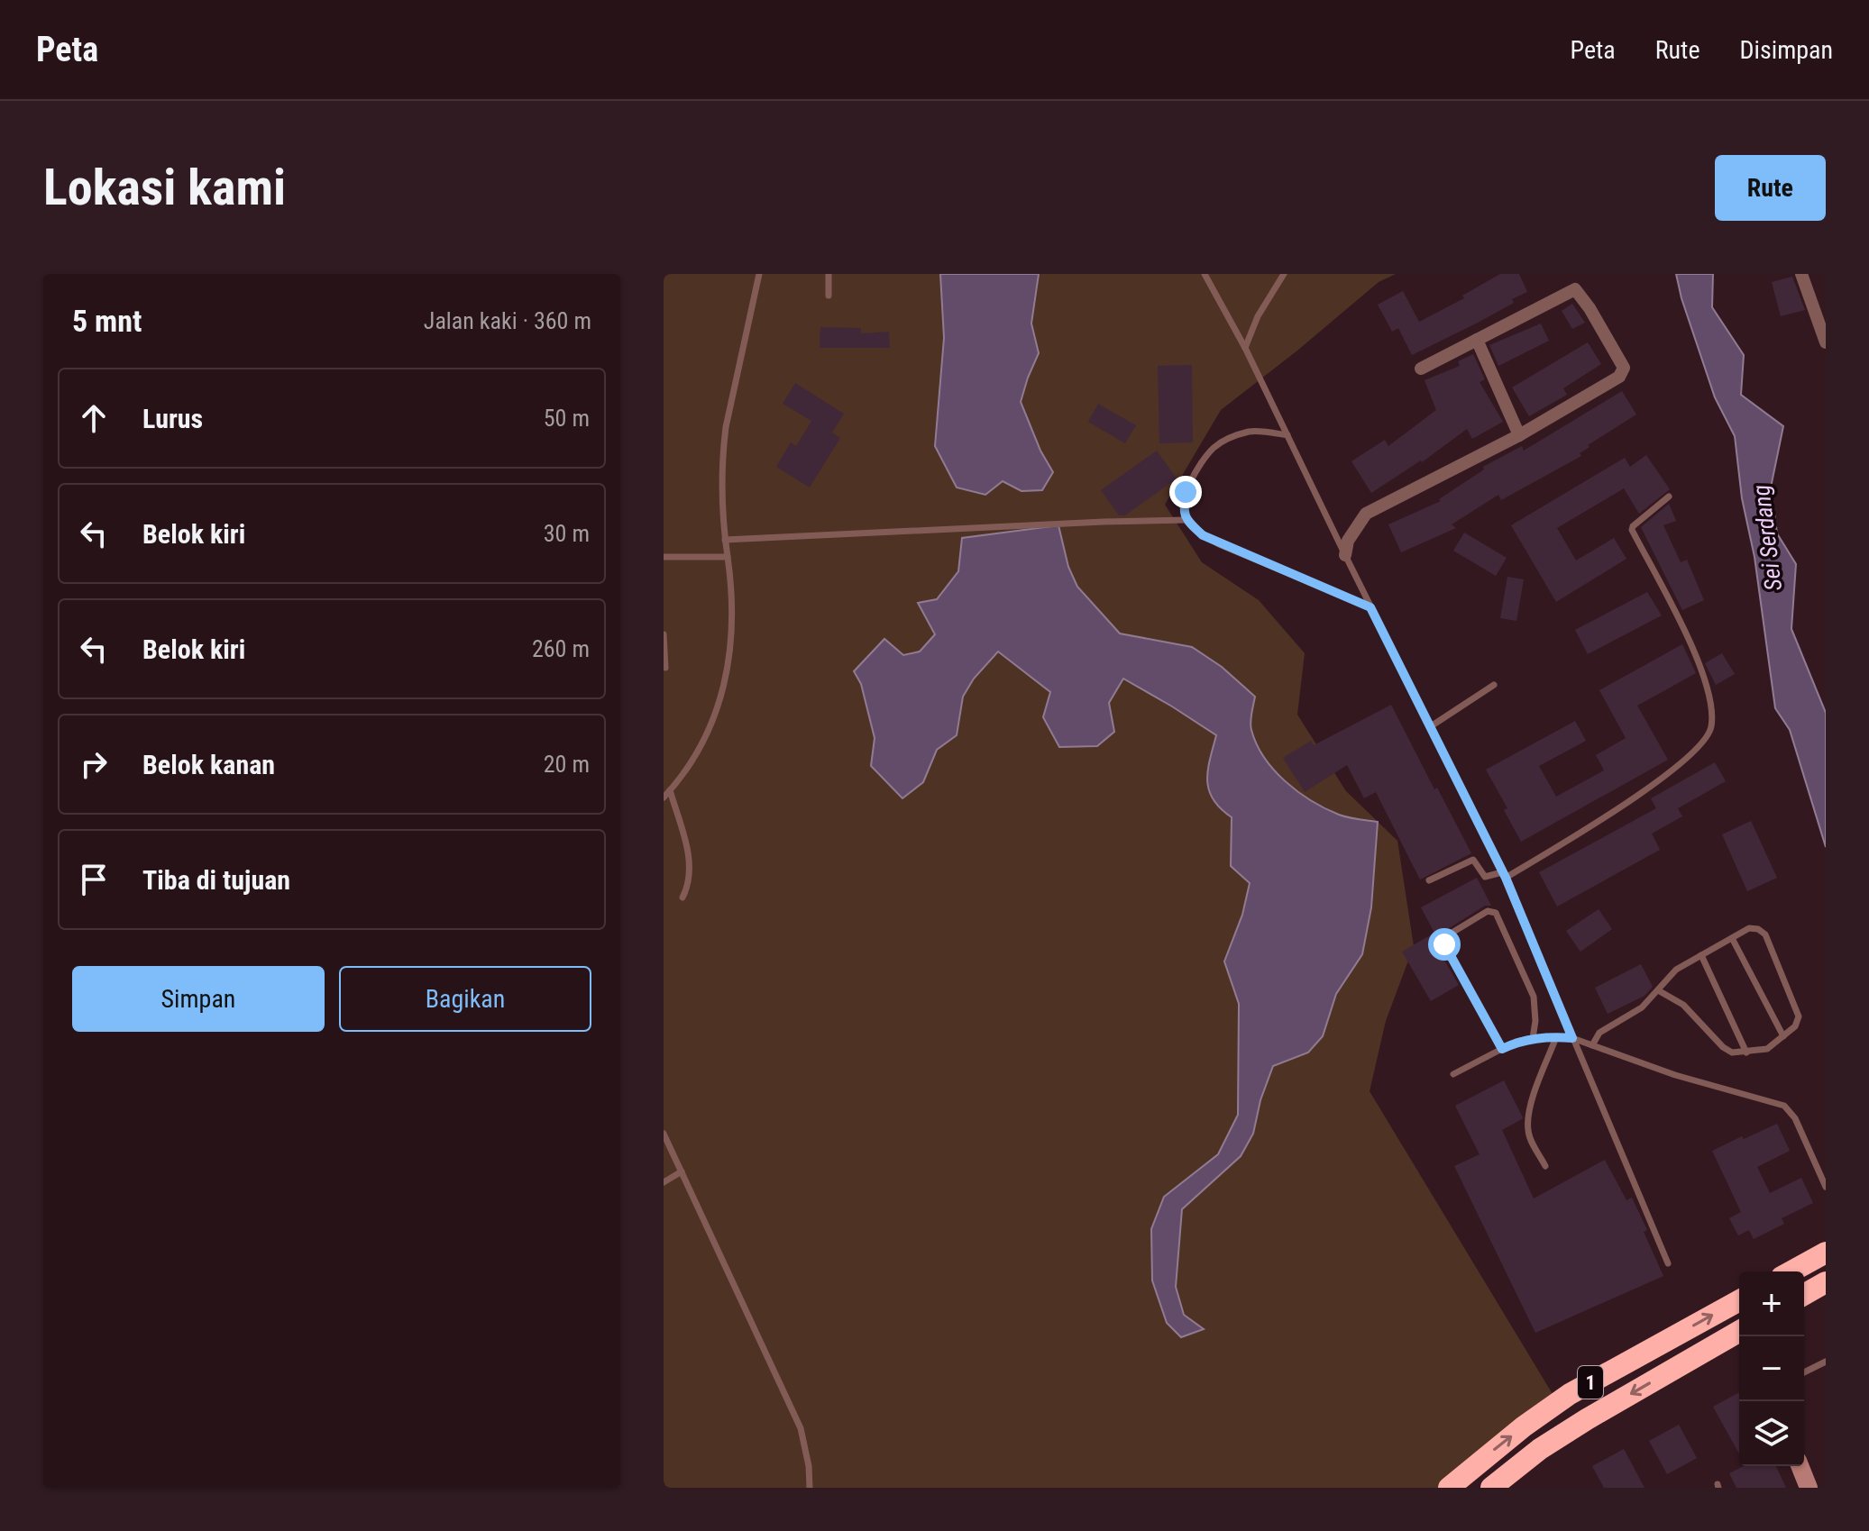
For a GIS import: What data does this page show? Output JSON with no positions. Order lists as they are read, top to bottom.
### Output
{
  "streets": {
    "highway": ["1"]
  },
  "water": ["Sei Serdang"],
  "page": {
    "header": "Peta",
    "nav": ["Peta", "Rute", "Disimpan"],
    "buttons": [
      "Rute",
      ["Simpan", "Bagikan"]
    ],
    "title": "Lokasi kami",
    "heading": ["5 mnt", "Jalan kaki · 360 m"],
    "list": [
      ["Lurus", "50 m"],
      ["Belok kiri", "30 m"],
      ["Belok kiri", "260 m"],
      ["Belok kanan", "20 m"],
      "Tiba di tujuan"
    ],
    "map_buttons": ["+", "−"]
  }
}
